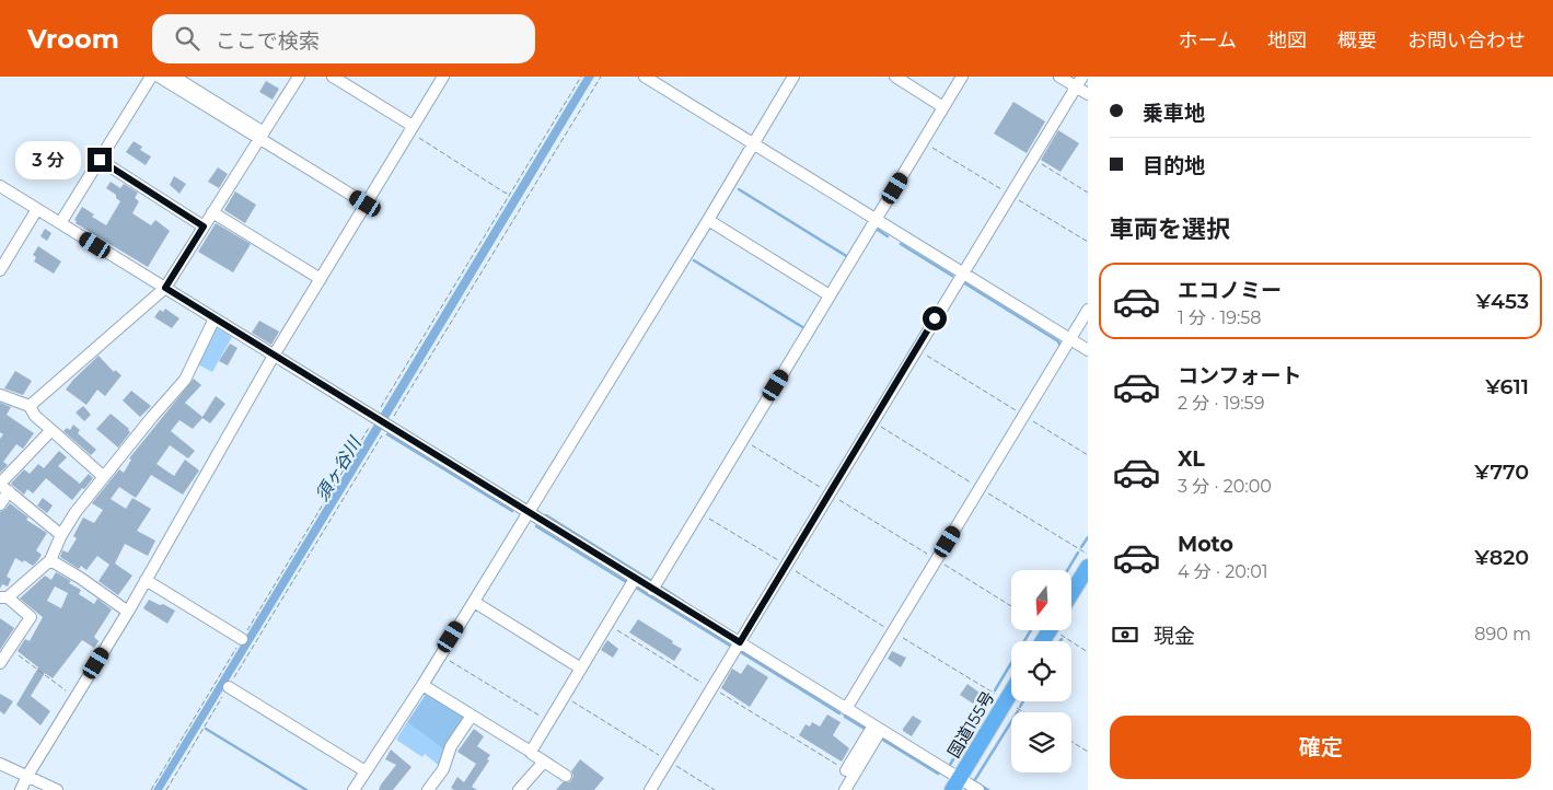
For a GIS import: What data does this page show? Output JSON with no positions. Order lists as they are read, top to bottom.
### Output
{
  "streets": {
    "highway": ["国道155号"]
  },
  "water": ["須ヶ谷川"],
  "north": "bottom",
  "page": {
    "header": "Vroom",
    "search": "ここで検索",
    "nav": [
      "ホーム",
      "地図",
      "概要",
      "お問い合わせ"
    ],
    "banner": ["乗車地", "目的地"],
    "bubble": "3 分",
    "heading": "車両を選択",
    "list": [
      {
        "name": "エコノミー",
        "note": "1 分 · 19:58",
        "value": "¥453"
      },
      {
        "name": "コンフォート",
        "note": "2 分 · 19:59",
        "value": "¥611"
      },
      {
        "name": "XL",
        "note": "3 分 · 20:00",
        "value": "¥770"
      },
      {
        "name": "Moto",
        "note": "4 分 · 20:01",
        "value": "¥820"
      }
    ],
    "pay": ["現金", "890 m"],
    "buttons": "確定"
  }
}
